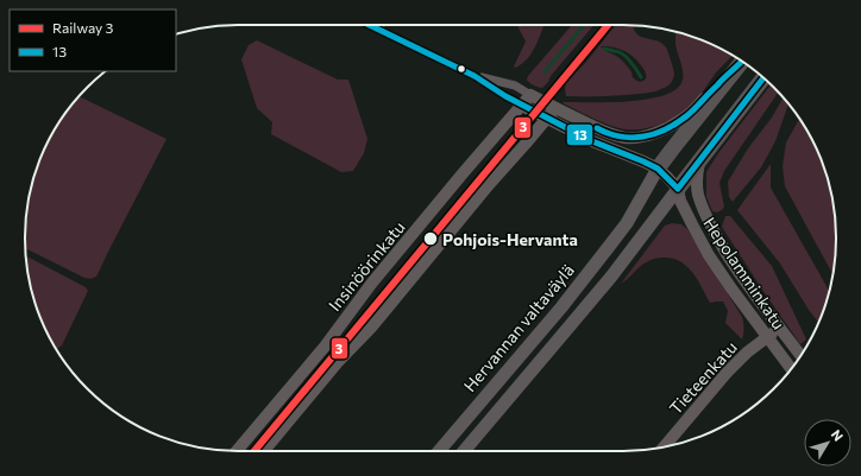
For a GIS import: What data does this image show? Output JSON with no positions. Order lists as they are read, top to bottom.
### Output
{
  "streets": {
    "highway": ["Hervannan valtaväylä"],
    "main road": ["Insinöörinkatu", "Hepolamminkatu", "Tieteenkatu"]
  },
  "crossings": [
    ["Hepolamminkatu", "Tieteenkatu"]
  ],
  "places": ["Pohjois-Hervanta"],
  "lines": ["rail line 3", "transit line 13"],
  "legend": ["Railway 3", "13"],
  "north": "top right"
}
